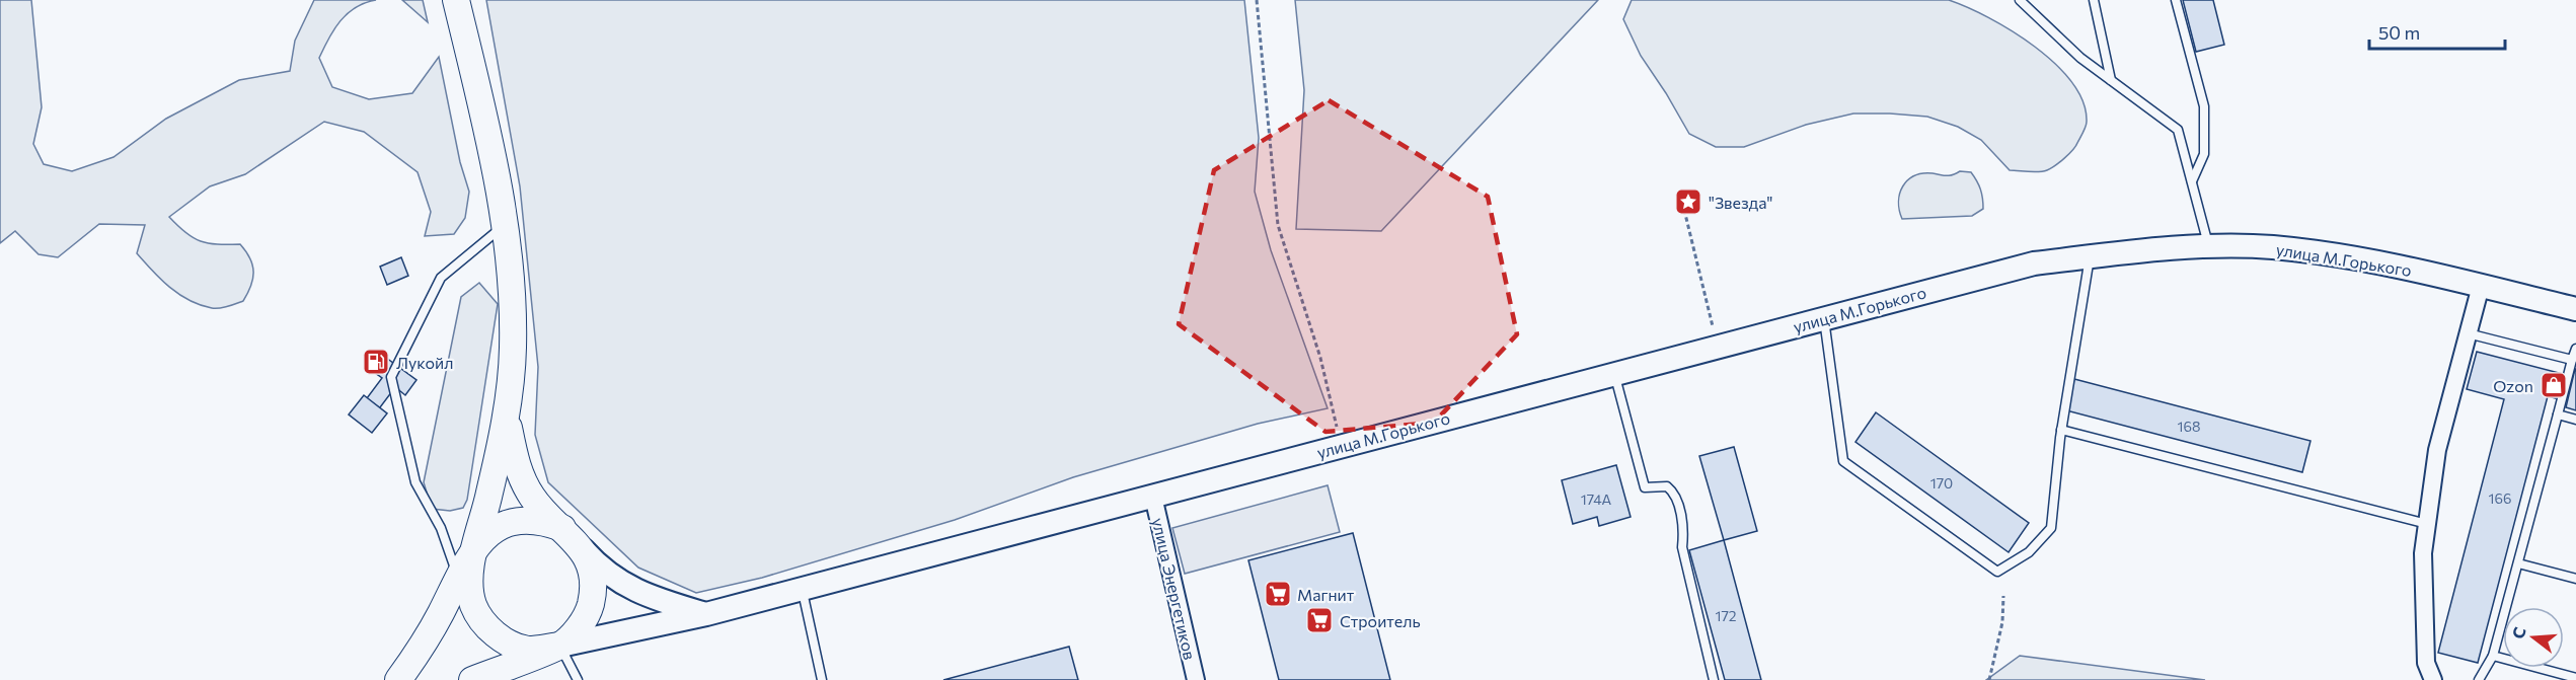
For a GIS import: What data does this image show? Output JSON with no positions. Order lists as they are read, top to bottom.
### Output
{
  "streets": {
    "main road": ["улица М.Горького"],
    "street": ["улица Энергетиков"]
  },
  "crossings": [
    ["улица М.Горького", "улица Энергетиков"]
  ],
  "places": {
    "place": ["\"Звезда\""],
    "fuel station": ["Лукойл"],
    "shop": ["Ozon"],
    "supermarket": ["Магнит", "Строитель"]
  },
  "house_numbers": [
    "168",
    "170",
    "166",
    "174А",
    "172"
  ],
  "scale_bar": "50 m",
  "north": "left"
}
